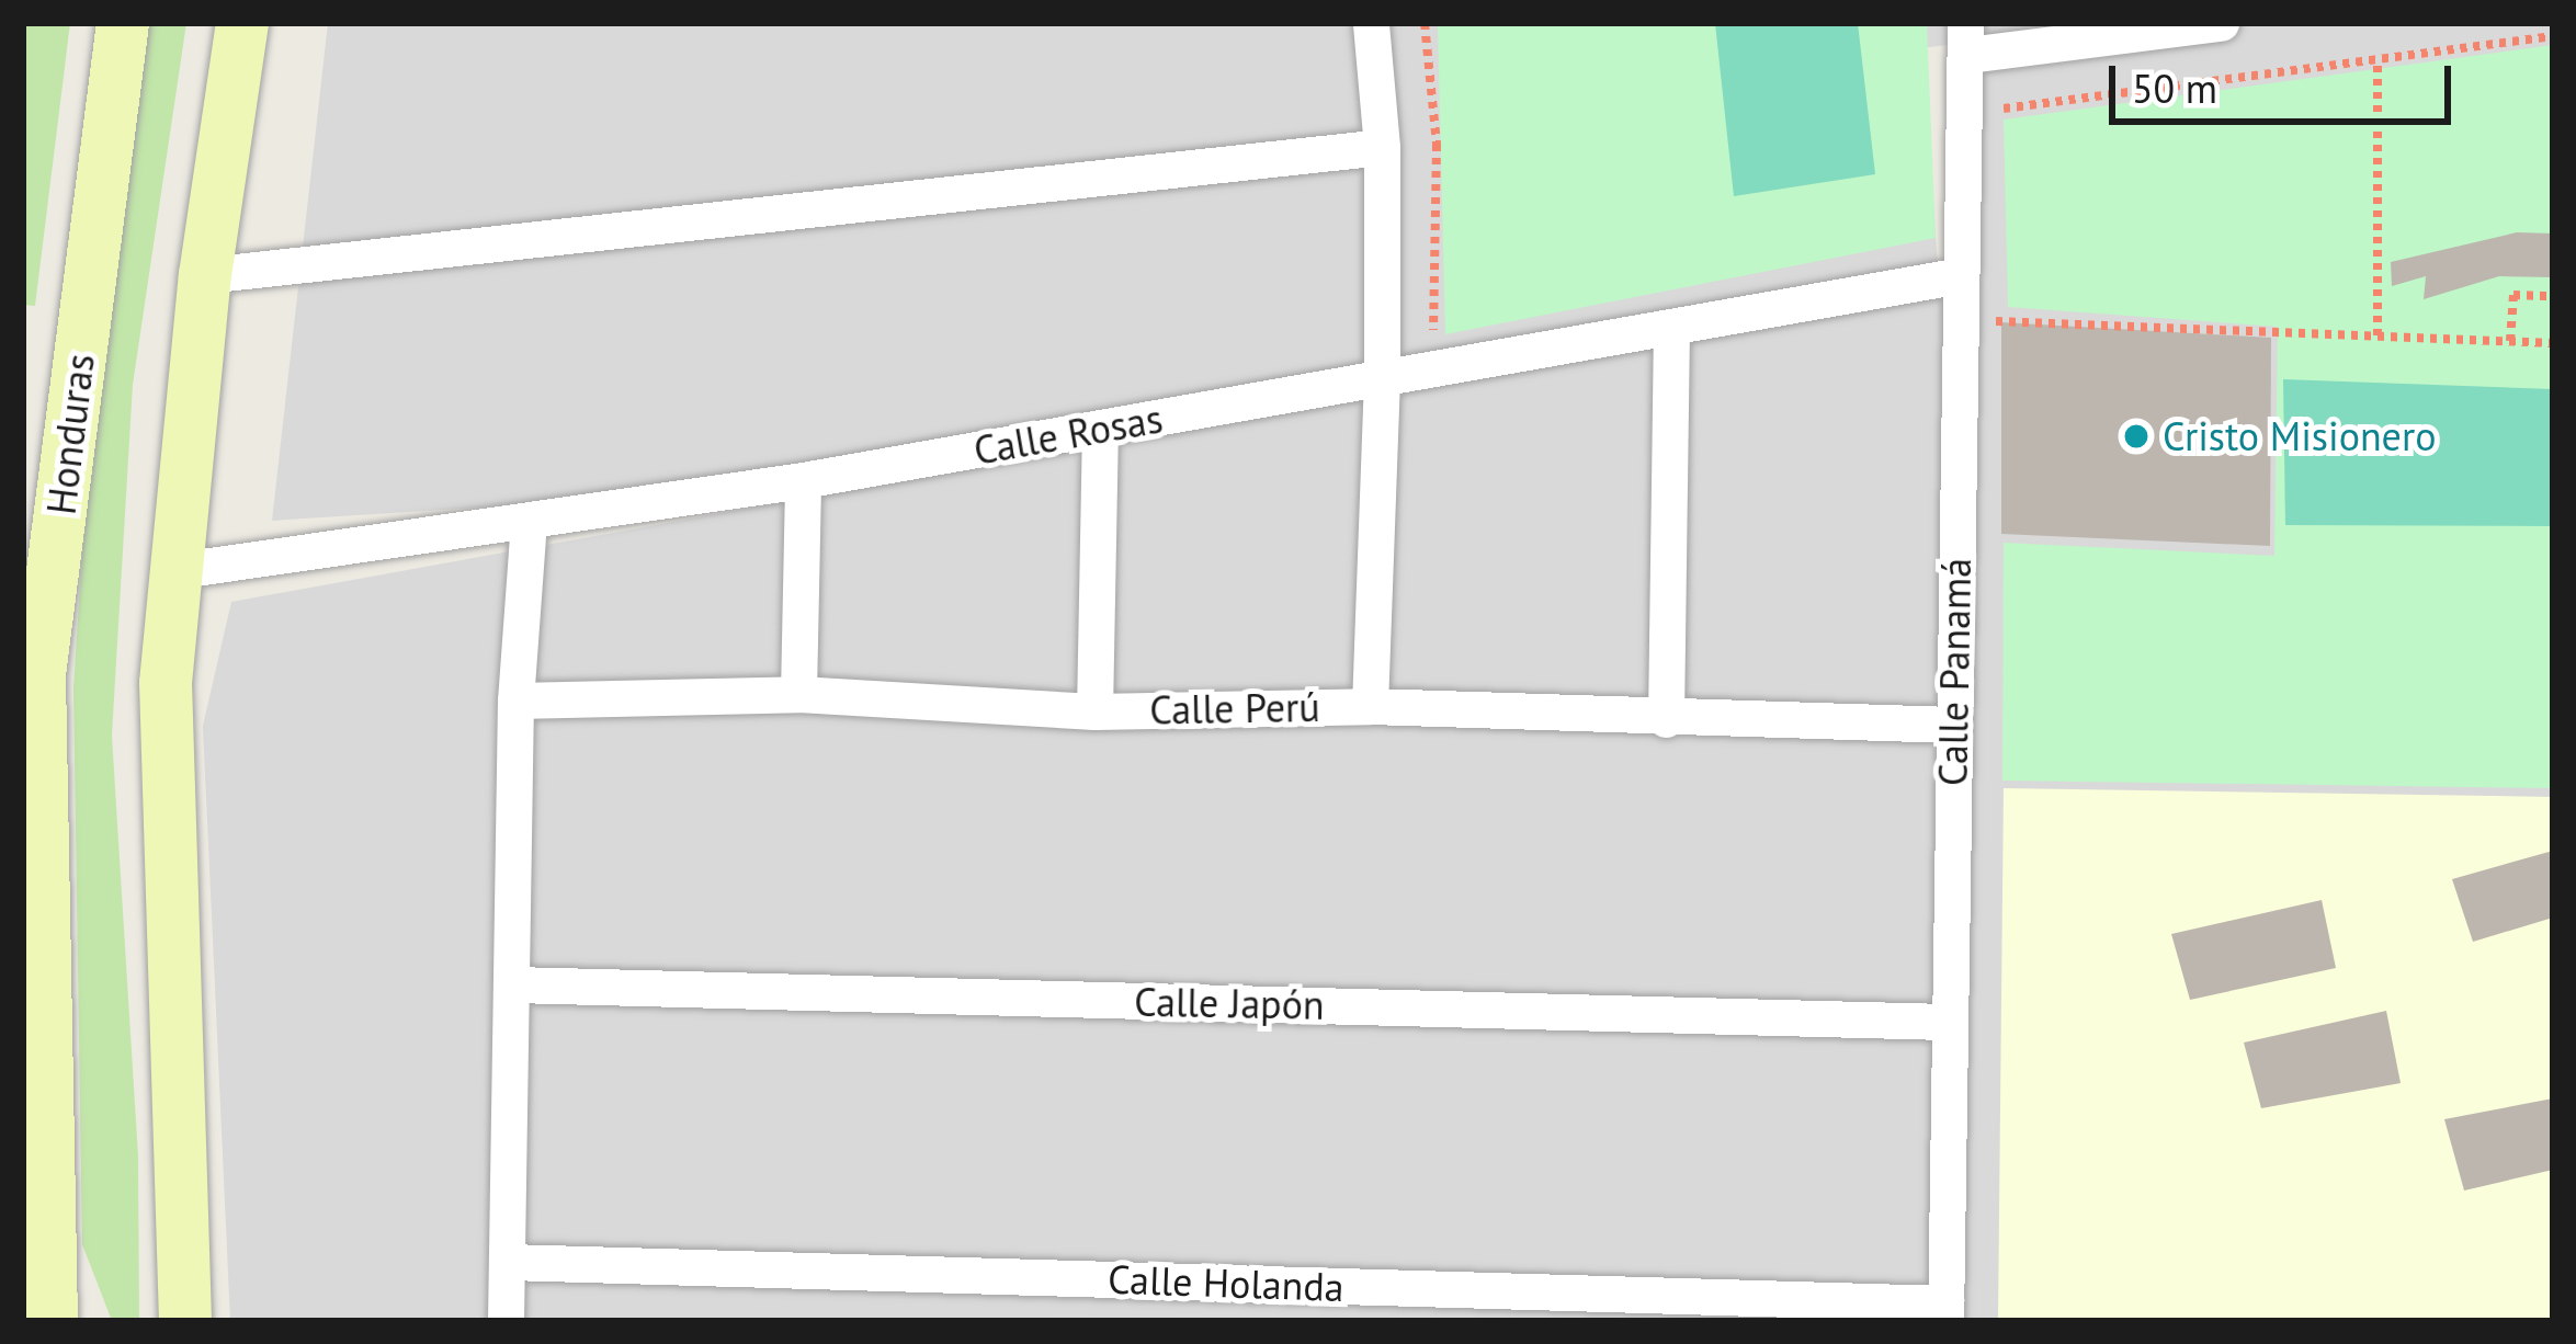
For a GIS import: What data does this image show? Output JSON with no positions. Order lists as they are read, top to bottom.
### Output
{
  "streets": {
    "street": [
      "Honduras",
      "Calle Rosas",
      "Calle Panamá",
      "Calle Perú",
      "Calle Japón",
      "Calle Holanda"
    ]
  },
  "crossings": [
    ["Calle Rosas", "Calle Panamá"],
    ["Calle Panamá", "Calle Perú"],
    ["Calle Panamá", "Calle Japón"],
    ["Calle Panamá", "Calle Holanda"]
  ],
  "places": ["Cristo Misionero"],
  "scale_bar": "50 m"
}
